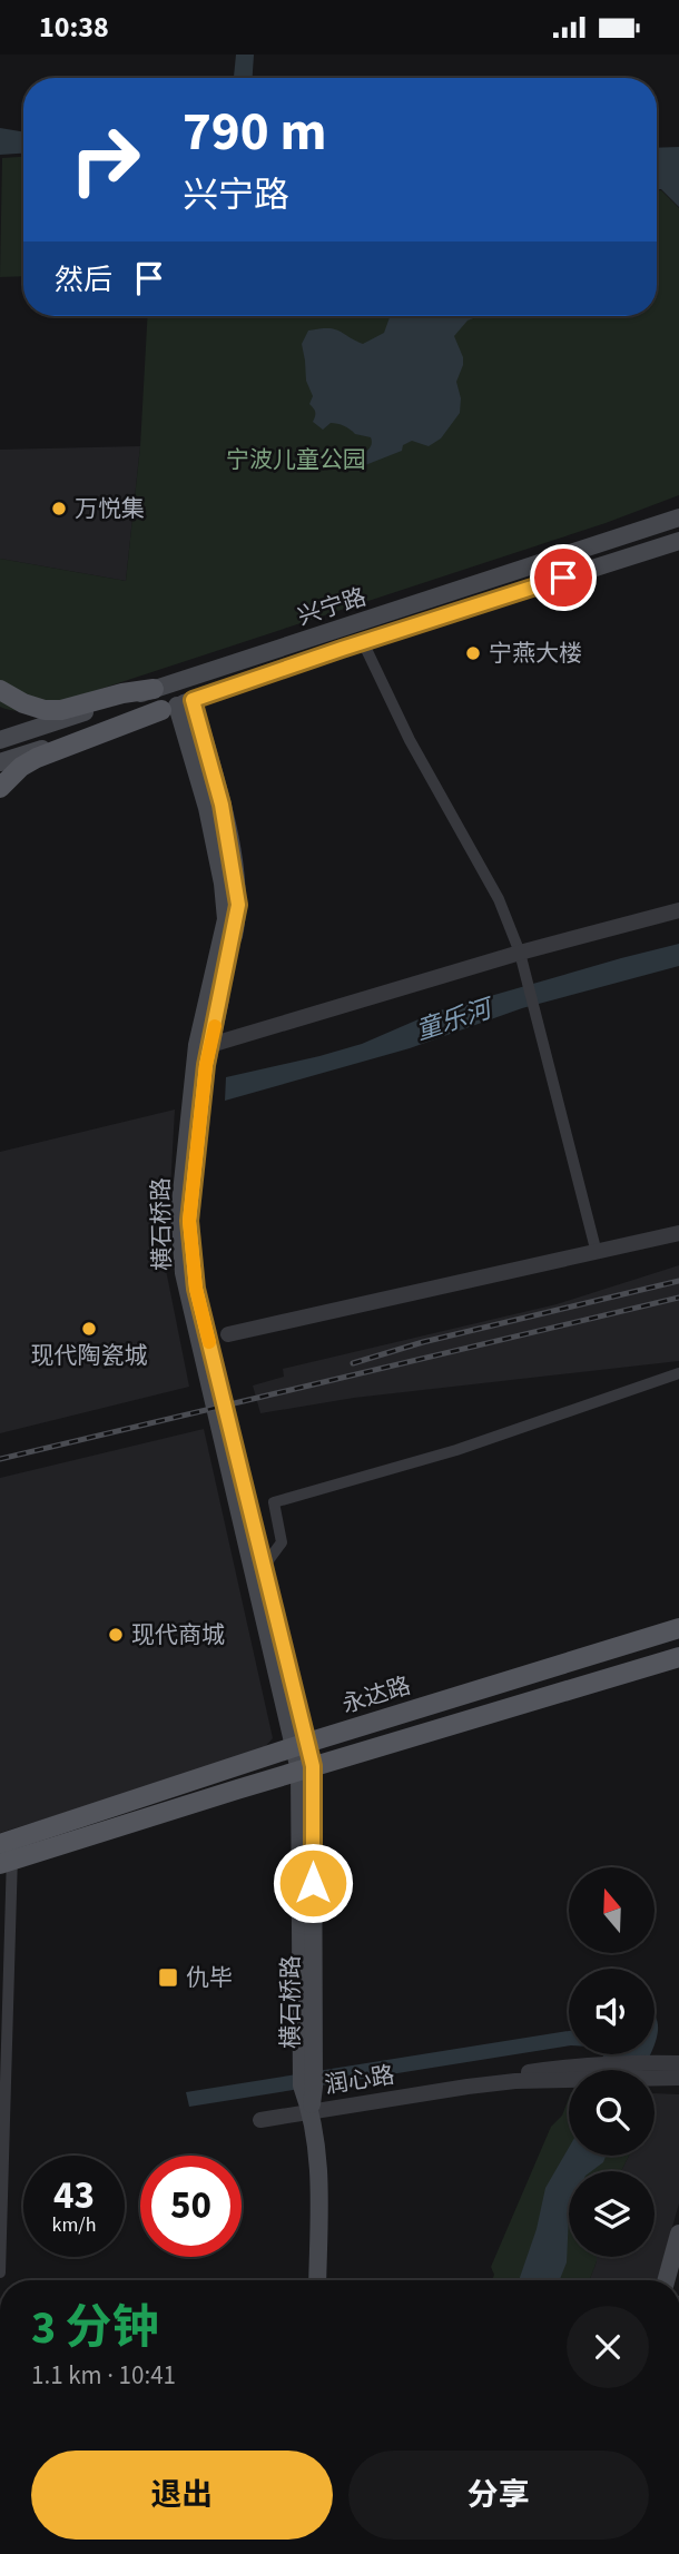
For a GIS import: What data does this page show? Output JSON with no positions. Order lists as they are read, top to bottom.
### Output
{
  "streets": {
    "main road": ["兴宁路", "横石桥路", "永达路"],
    "street": ["润心路"]
  },
  "crossings": [
    ["兴宁路", "横石桥路"],
    ["横石桥路", "永达路"],
    ["横石桥路", "润心路"]
  ],
  "water": ["童乐河"],
  "parks": ["宁波儿童公园"],
  "places": {
    "other": [
      "万悦集",
      "宁燕大楼",
      "现代陶瓷城",
      "现代商城"
    ],
    "transit": ["仇毕"]
  },
  "north": "top",
  "page": {
    "status": "10:38",
    "turn": ["790 m", "兴宁路"],
    "then": "然后",
    "speed": "43 km/h",
    "limit": "50",
    "heading": ["3 分钟", "1.1 km · 10:41"],
    "buttons": ["退出", "分享"]
  }
}
